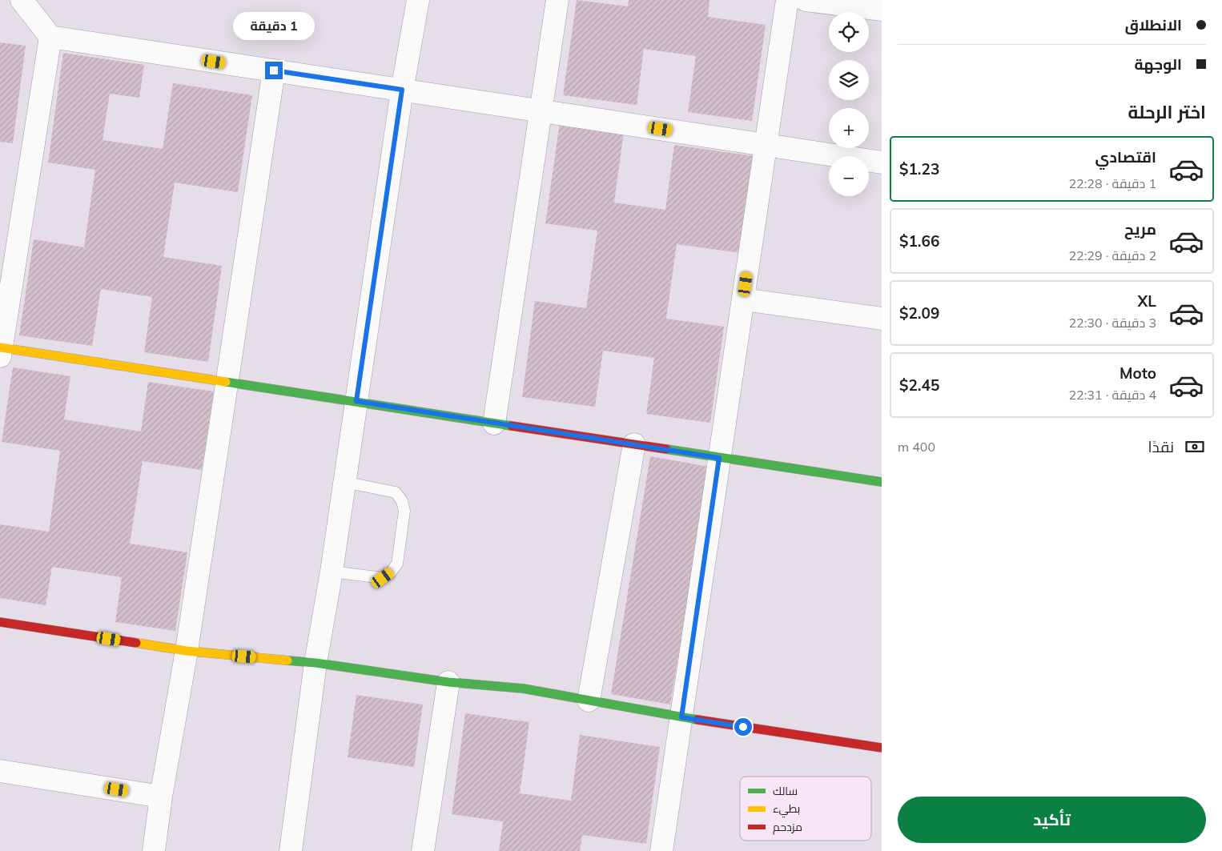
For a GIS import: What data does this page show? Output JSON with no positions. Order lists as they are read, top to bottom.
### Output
{
  "legend": ["سالك", "بطيء", "مزدحم"],
  "page": {
    "banner": ["الانطلاق", "الوجهة"],
    "map_buttons": ["+", "−"],
    "bubble": "1 دقيقة",
    "heading": "اختر الرحلة",
    "list": [
      {
        "name": "اقتصادي",
        "note": "1 دقيقة · 22:28",
        "value": "$1.23"
      },
      {
        "name": "مريح",
        "note": "2 دقيقة · 22:29",
        "value": "$1.66"
      },
      {
        "name": "XL",
        "note": "3 دقيقة · 22:30",
        "value": "$2.09"
      },
      {
        "name": "Moto",
        "note": "4 دقيقة · 22:31",
        "value": "$2.45"
      }
    ],
    "pay": ["نقدًا", "400 m"],
    "buttons": "تأكيد"
  }
}
